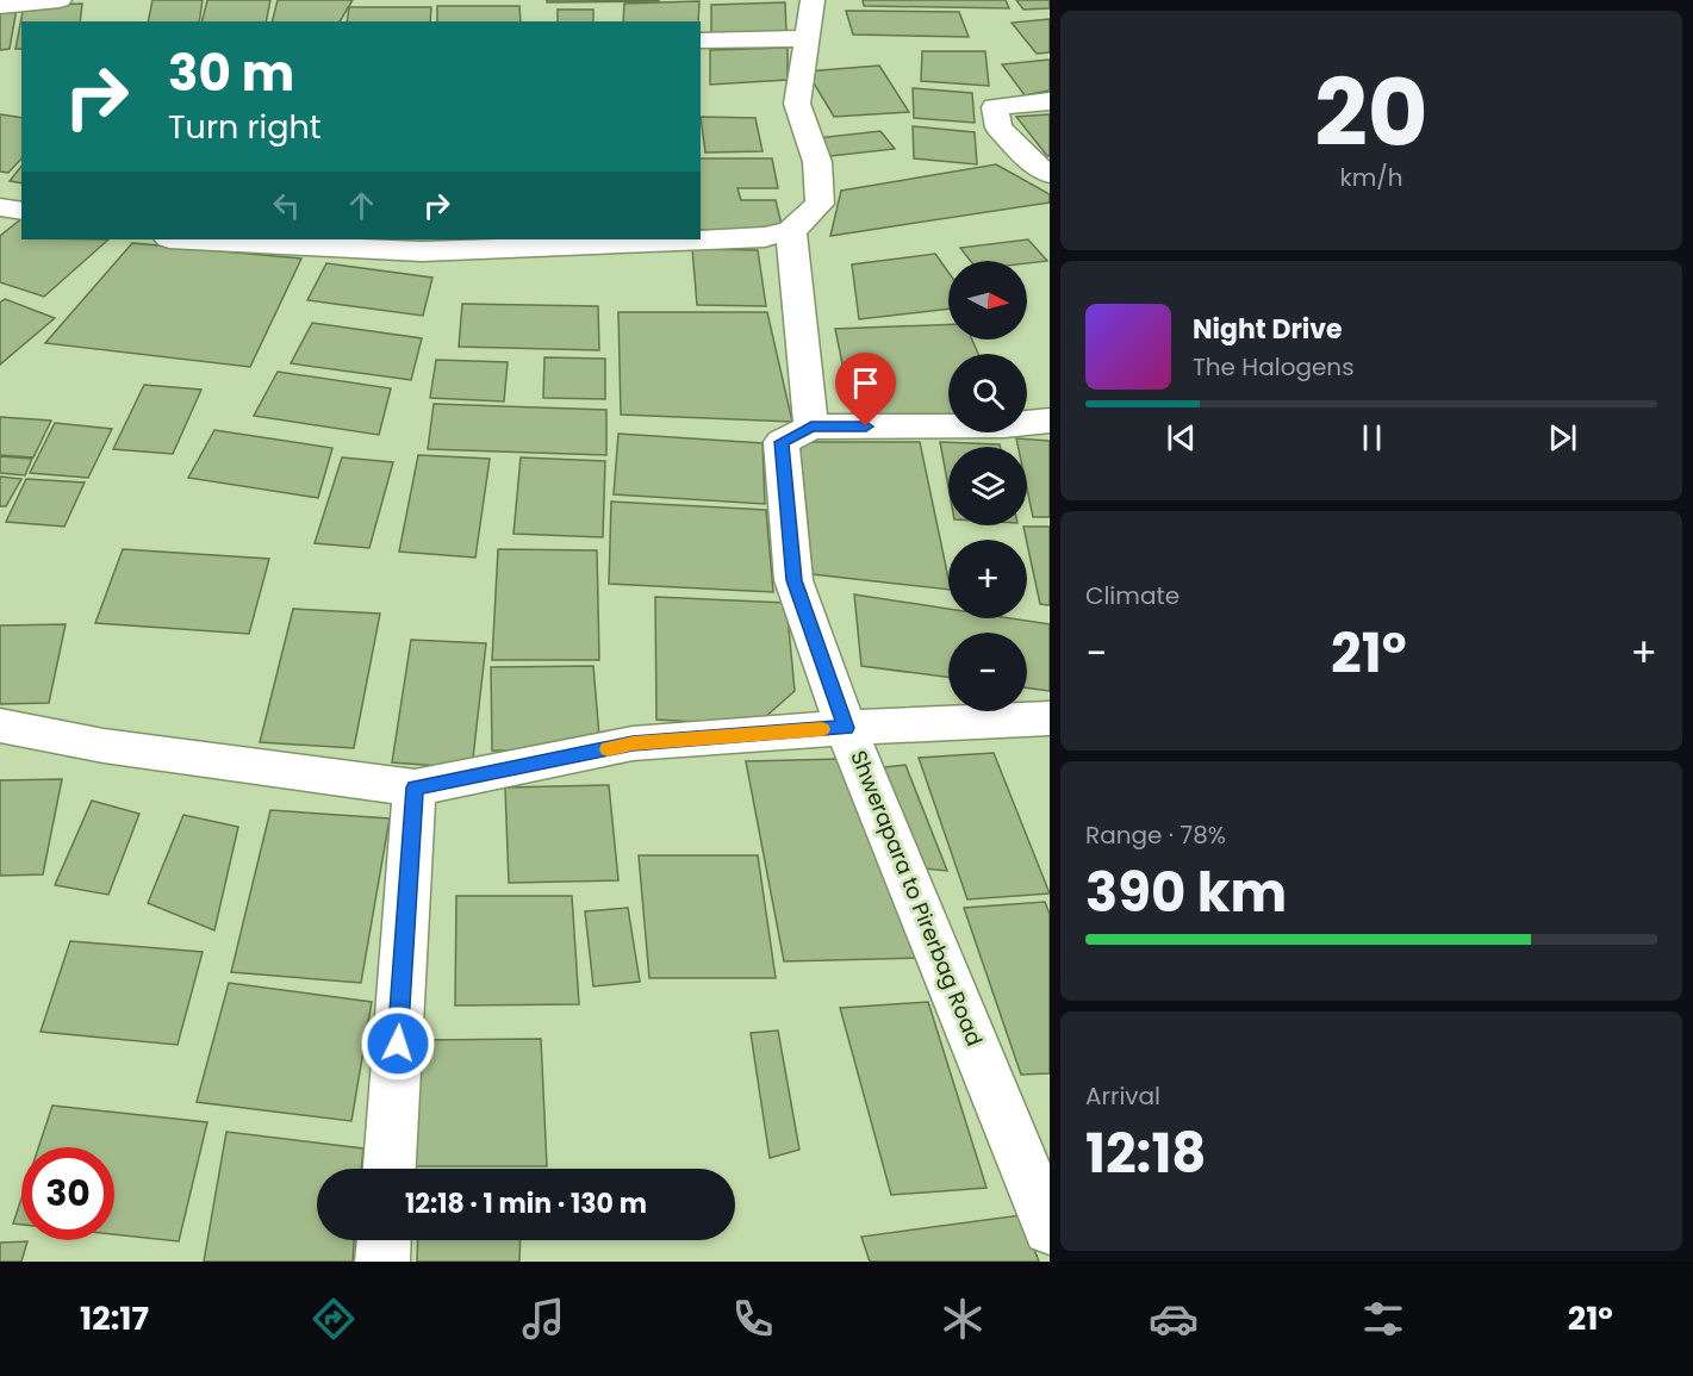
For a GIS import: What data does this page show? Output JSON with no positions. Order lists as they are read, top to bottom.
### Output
{
  "streets": {
    "street": ["Shwerapara to Pirerbag Road"]
  },
  "north": "right",
  "page": {
    "tile": [
      ["20", "km/h"],
      "Climate",
      ["Range · 78%", "390 km"],
      ["Arrival", "12:18"]
    ],
    "turn": ["30 m", "Turn right"],
    "map_buttons": ["+", "−"],
    "song": ["Night Drive", "The Halogens"],
    "heat": ["−", "21°", "+"],
    "limit": "30",
    "trip": "12:18 · 1 min · 130 m",
    "tabs": ["12:17", "21°"]
  }
}
